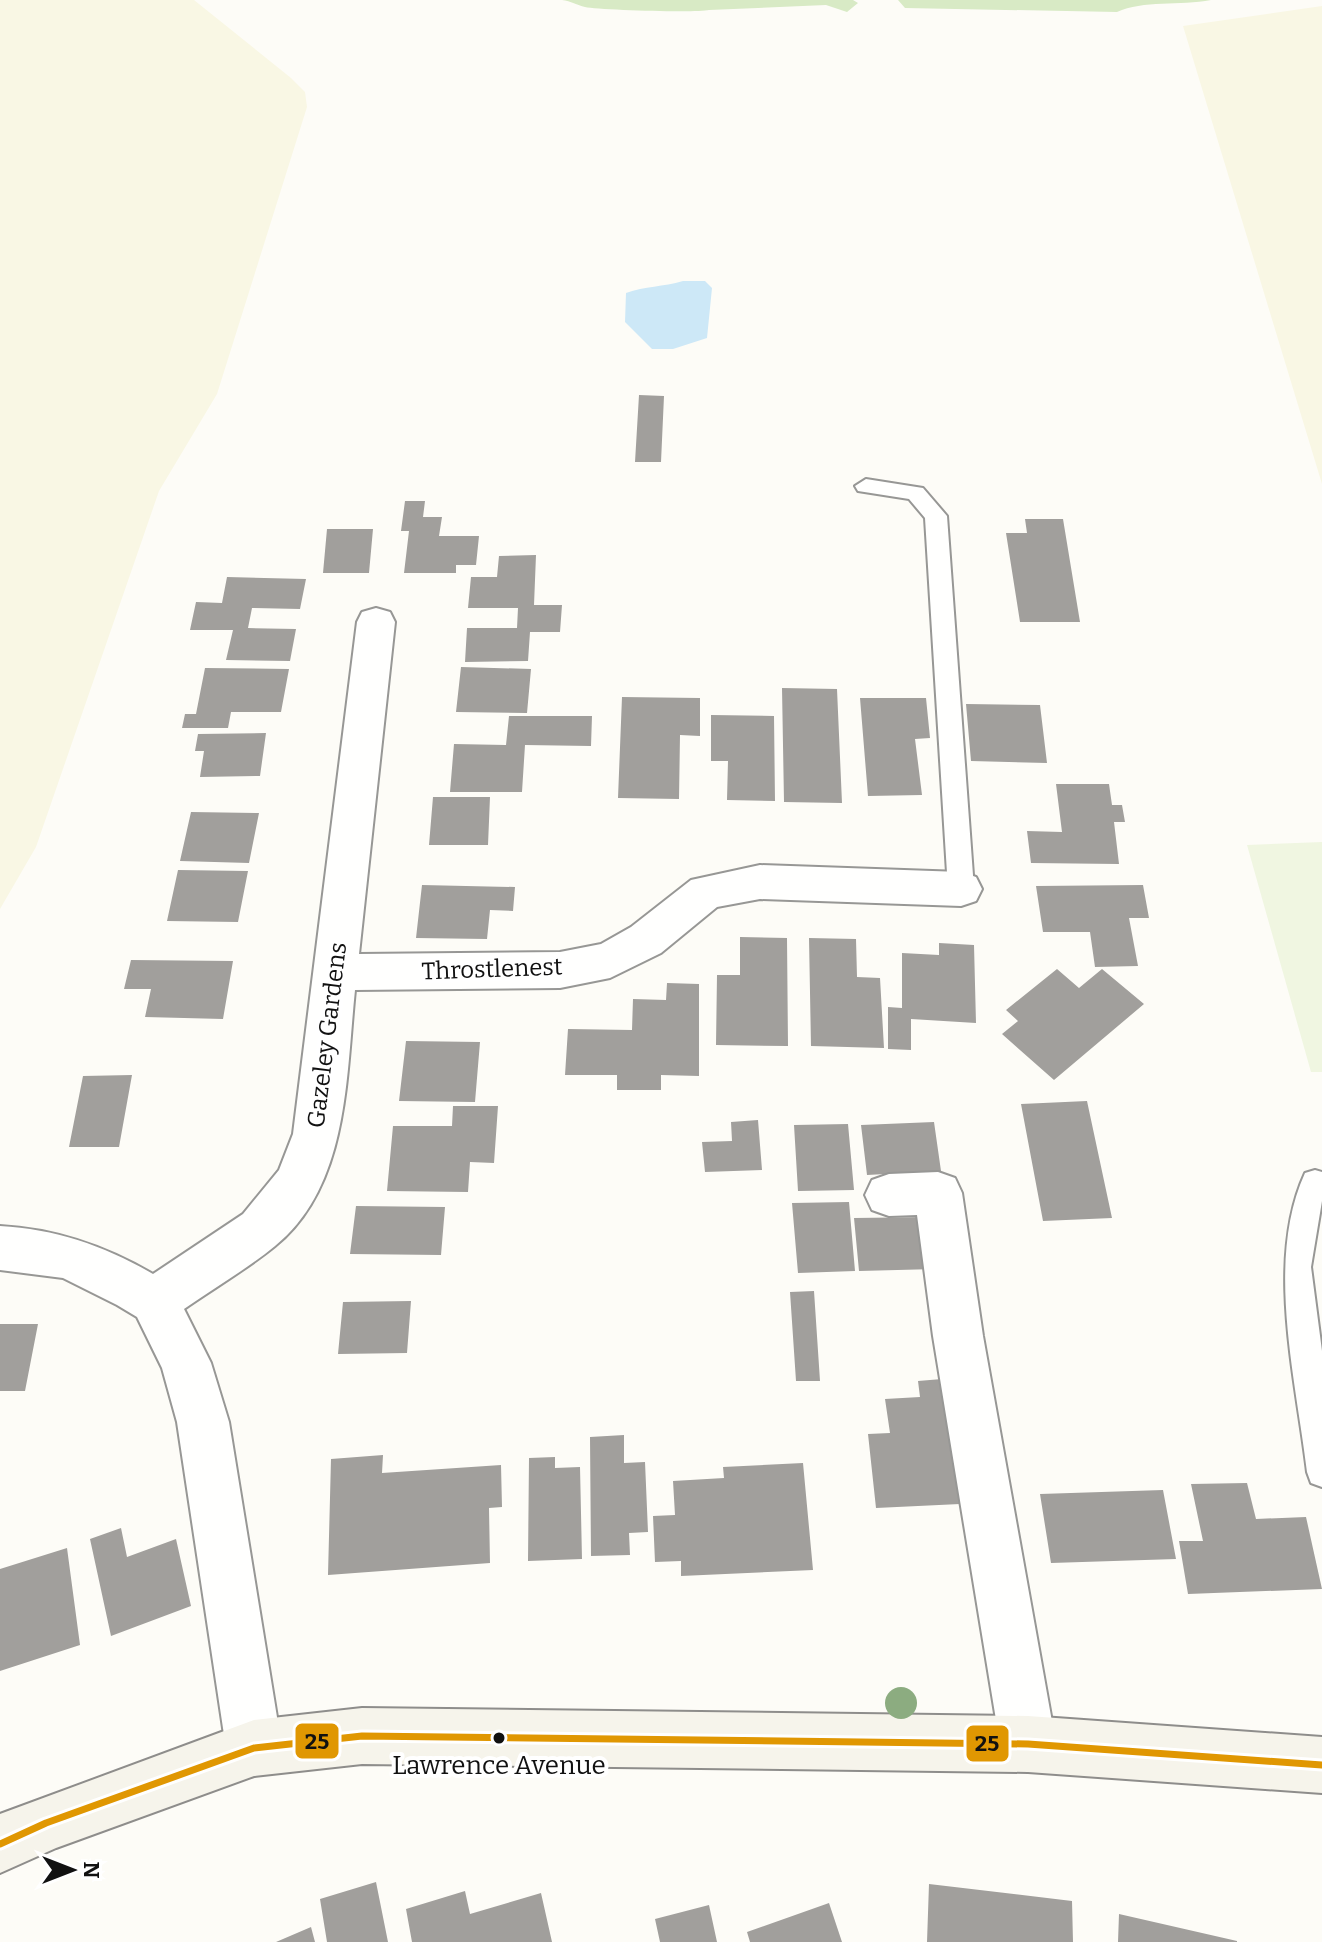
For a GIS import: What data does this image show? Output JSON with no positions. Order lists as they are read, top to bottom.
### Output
{
  "streets": {
    "street": ["Throstlenest", "Gazeley Gardens"]
  },
  "crossings": [
    ["Throstlenest", "Gazeley Gardens"]
  ],
  "places": ["Lawrence Avenue"],
  "lines": ["transit line 25"],
  "north": "right"
}
